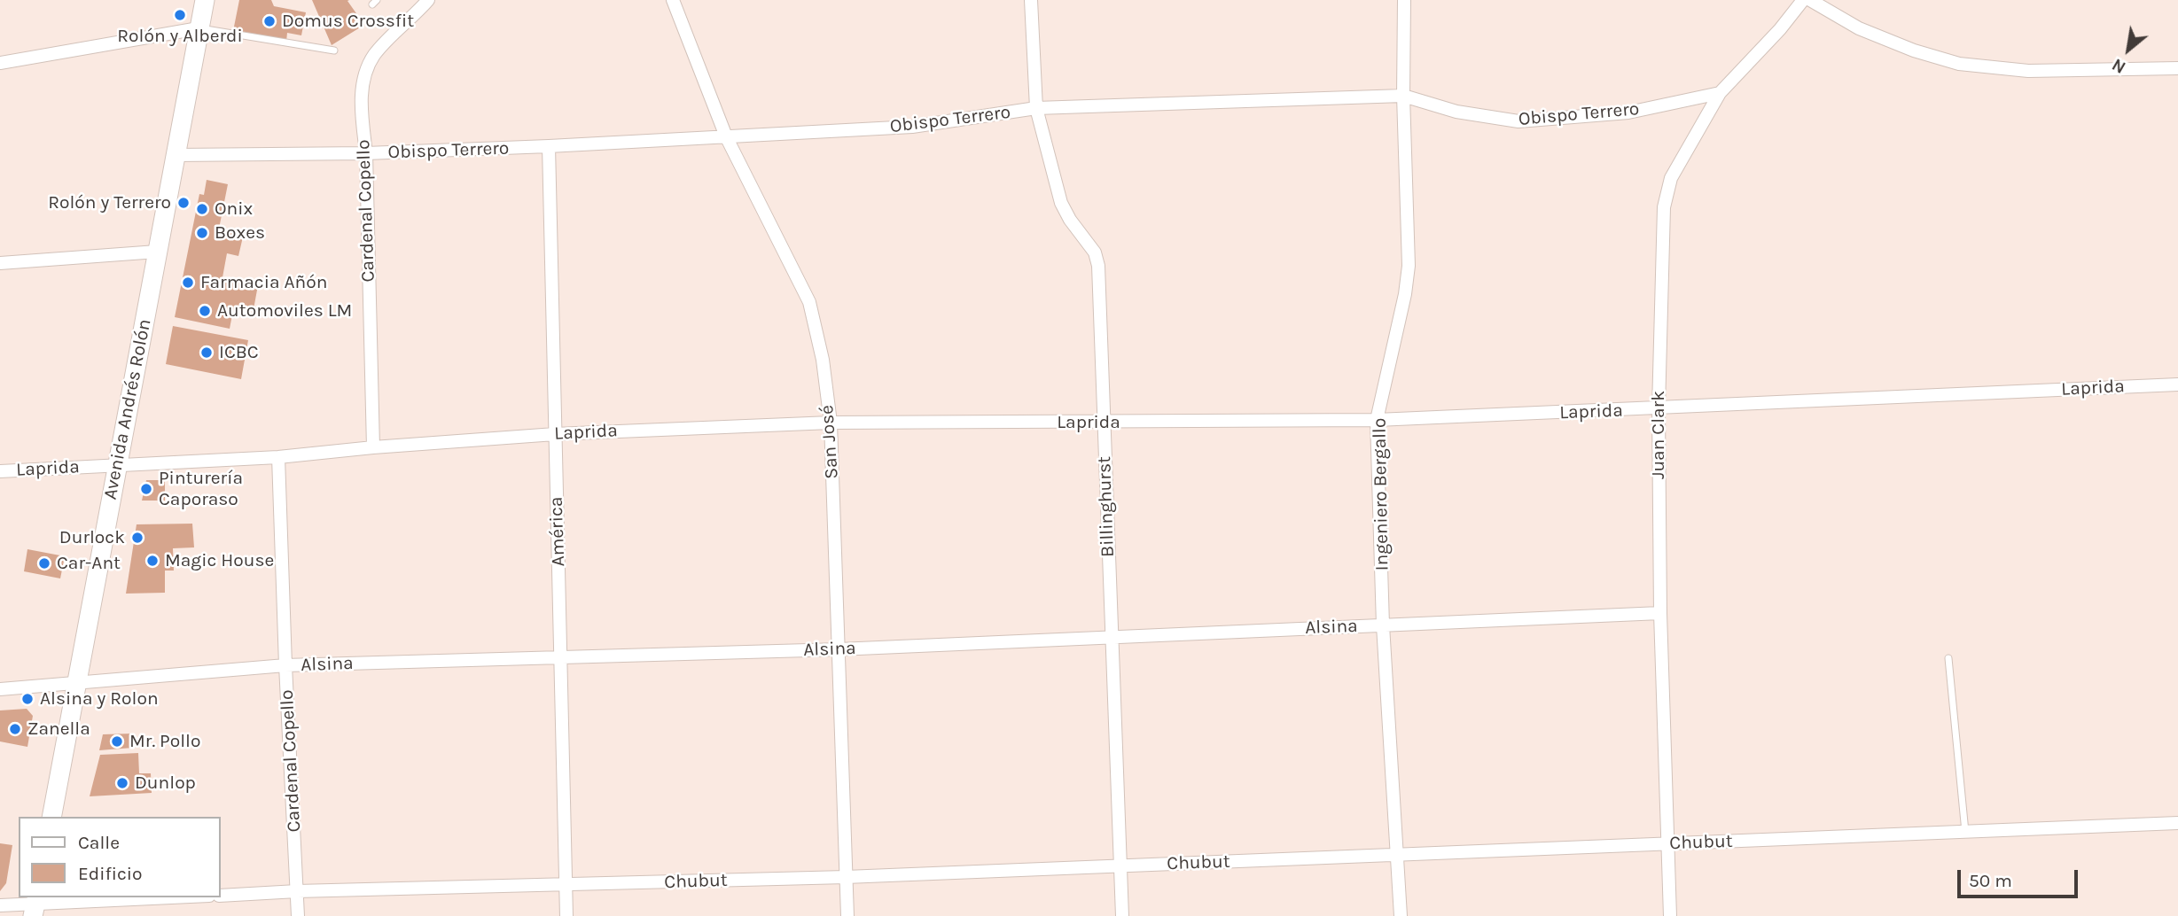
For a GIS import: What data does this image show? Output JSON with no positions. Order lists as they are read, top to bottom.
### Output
{
  "streets": {
    "main road": ["Avenida Andrés Rolón"],
    "street": [
      "Obispo Terrero",
      "Cardenal Copello",
      "Laprida",
      "Juan Clark",
      "San José",
      "Ingeniero Bergallo",
      "Billinghurst",
      "América",
      "Alsina",
      "Chubut"
    ]
  },
  "crossings": [
    ["Obispo Terrero", "Cardenal Copello"],
    ["Obispo Terrero", "Avenida Andrés Rolón"],
    ["Obispo Terrero", "Juan Clark"],
    ["Obispo Terrero", "San José"],
    ["Obispo Terrero", "Ingeniero Bergallo"],
    ["Obispo Terrero", "Billinghurst"],
    ["Obispo Terrero", "América"],
    ["Cardenal Copello", "Laprida"],
    ["Cardenal Copello", "Alsina"],
    ["Cardenal Copello", "Chubut"],
    ["Laprida", "Avenida Andrés Rolón"],
    ["Laprida", "Juan Clark"],
    ["Laprida", "San José"],
    ["Laprida", "Ingeniero Bergallo"],
    ["Laprida", "Billinghurst"],
    ["Laprida", "América"],
    ["Avenida Andrés Rolón", "Alsina"],
    ["Juan Clark", "Alsina"],
    ["Juan Clark", "Chubut"],
    ["San José", "Alsina"],
    ["San José", "Chubut"],
    ["Ingeniero Bergallo", "Alsina"],
    ["Ingeniero Bergallo", "Chubut"],
    ["Billinghurst", "Alsina"],
    ["Billinghurst", "Chubut"],
    ["América", "Alsina"],
    ["América", "Chubut"]
  ],
  "places": [
    "Rolón y Alberdi",
    "Domus Crossfit",
    "Rolón y Terrero",
    "Onix",
    "Boxes",
    "Farmacia Añón",
    "Automoviles LM",
    "ICBC",
    "Pinturería Caporaso",
    "Durlock",
    "Magic House",
    "Car-Ant",
    "Alsina y Rolon",
    "Zanella",
    "Mr. Pollo",
    "Dunlop"
  ],
  "legend": ["Calle", "Edificio"],
  "scale_bar": "50 m",
  "north": "bottom left"
}
